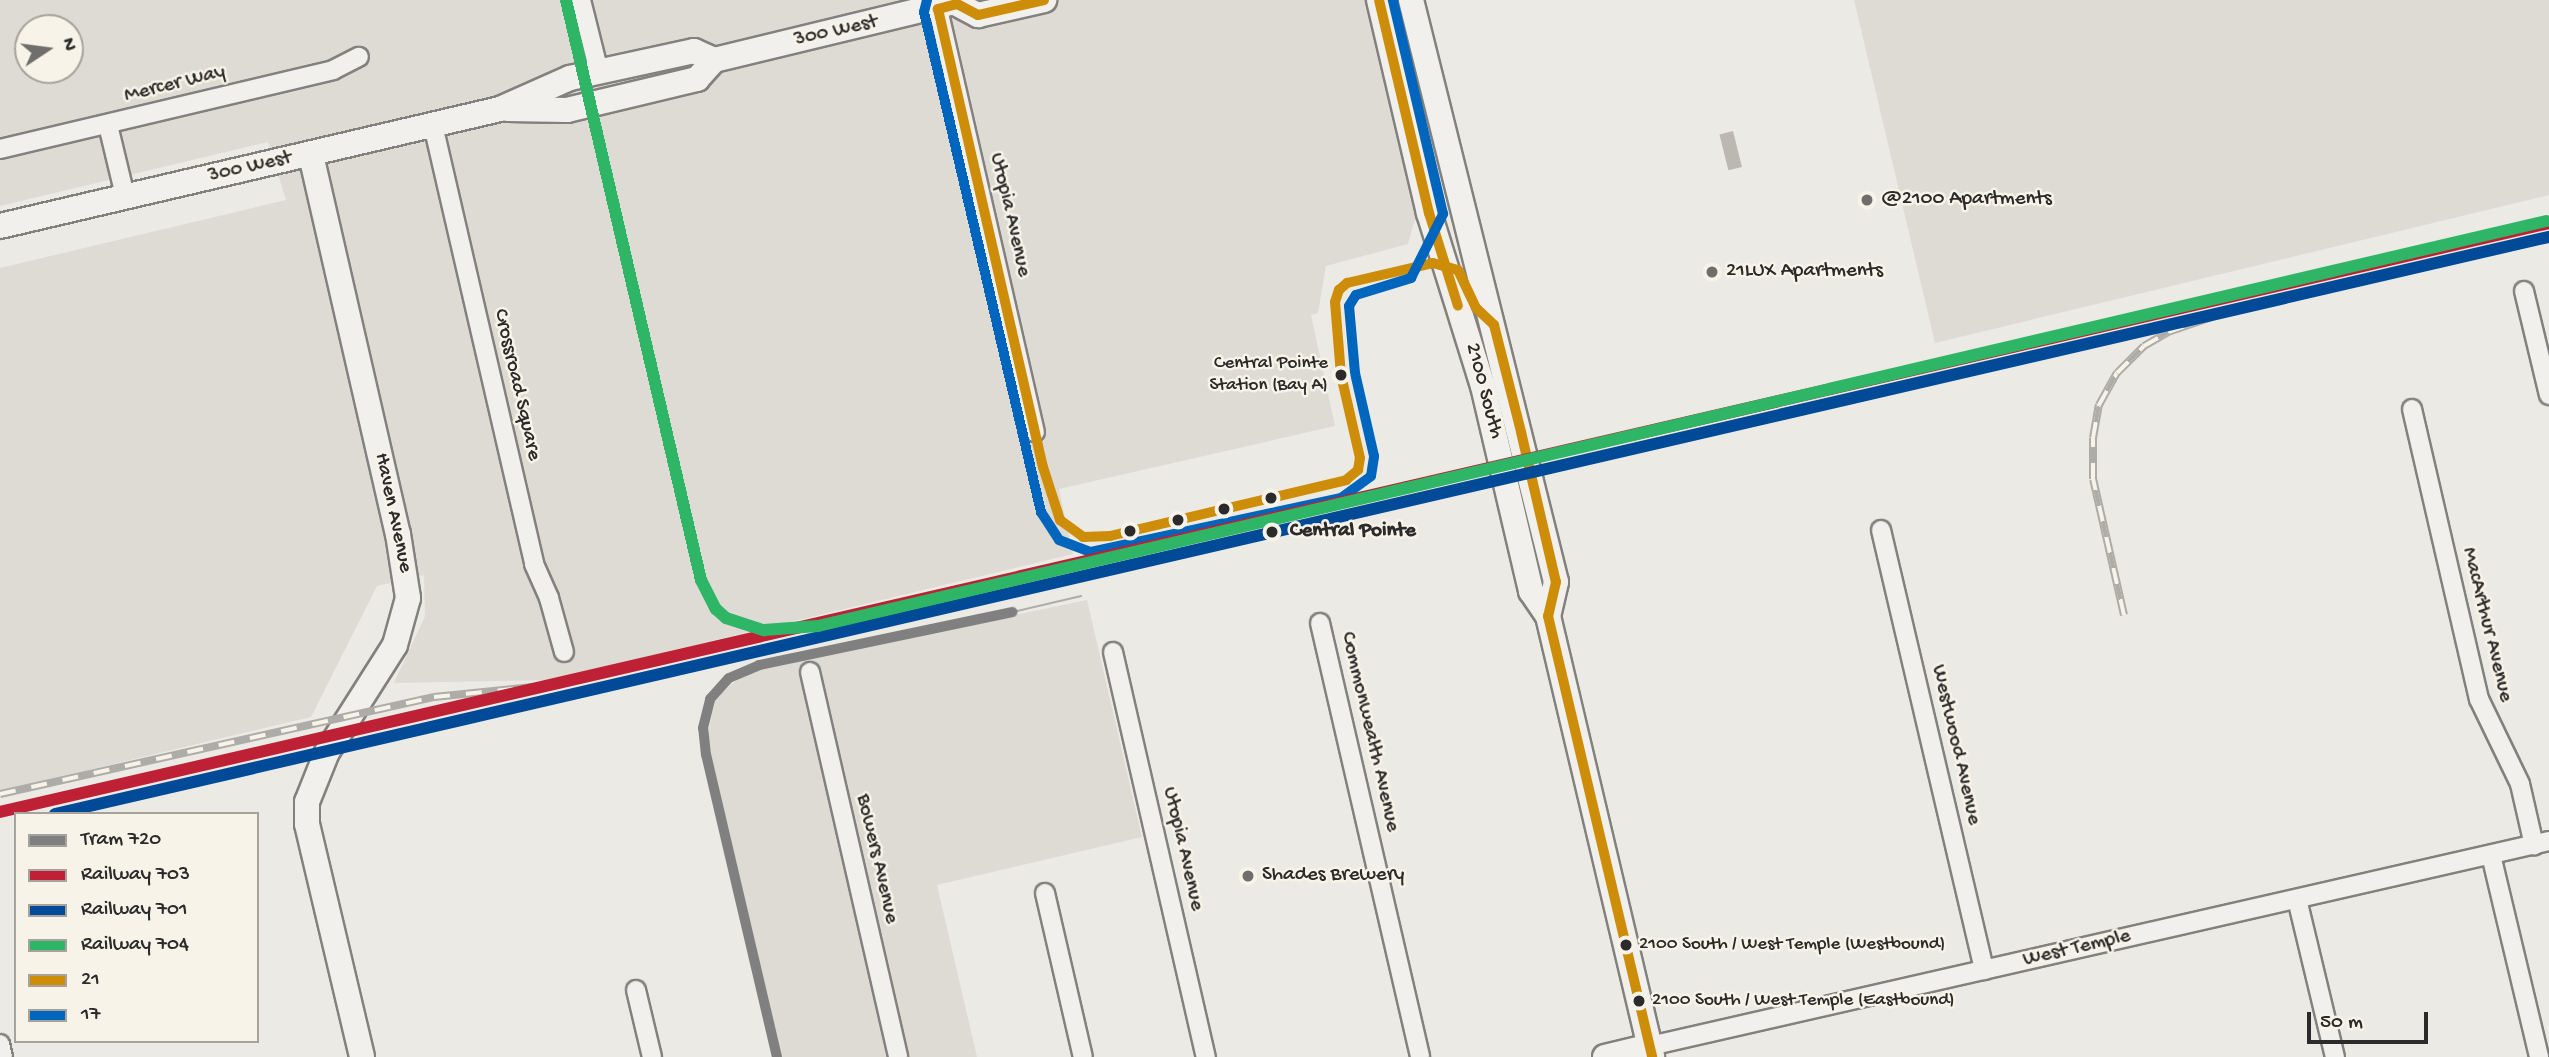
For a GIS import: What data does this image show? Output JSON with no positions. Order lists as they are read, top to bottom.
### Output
{
  "streets": {
    "main road": [
      "300 West",
      "2100 South",
      "Haven Avenue",
      "West Temple"
    ],
    "street": [
      "Mercer Way",
      "Utopia Avenue",
      "Crossroad Square",
      "MacArthur Avenue",
      "Commonwealth Avenue",
      "Westwood Avenue",
      "Bowers Avenue"
    ]
  },
  "crossings": [
    ["300 West", "Utopia Avenue"],
    ["300 West", "Crossroad Square"],
    ["300 West", "Haven Avenue"],
    ["2100 South", "West Temple"],
    ["MacArthur Avenue", "West Temple"],
    ["Westwood Avenue", "West Temple"]
  ],
  "places": [
    "@2100 Apartments",
    "21LUX Apartments",
    "Central Pointe Station (Bay A)",
    "Central Pointe",
    "Shades Brewery",
    "2100 South / West Temple (Westbound)",
    "2100 South / West Temple (Eastbound)"
  ],
  "lines": [
    "rail line 704",
    "transit line 21",
    "transit line 17",
    "rail line 703",
    "rail line 701",
    "tram line 720"
  ],
  "legend": [
    "Tram 720",
    "Railway 703",
    "Railway 701",
    "Railway 704",
    "21",
    "17"
  ],
  "scale_bar": "50 m",
  "north": "right"
}
